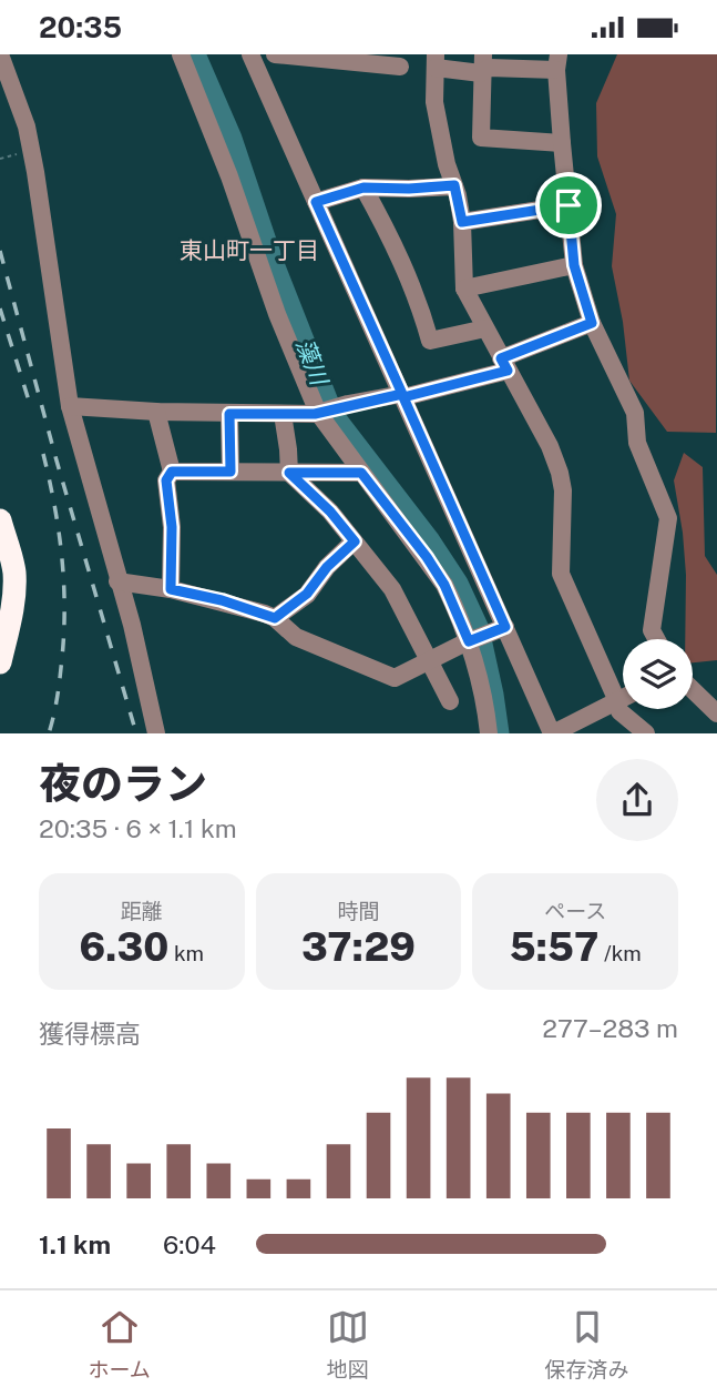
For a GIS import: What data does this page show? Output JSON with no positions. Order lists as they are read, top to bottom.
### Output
{
  "districts": ["東山町一丁目"],
  "water": ["藻川"],
  "page": {
    "status": "20:35",
    "heading": ["夜のラン", "20:35 · 6 × 1.1 km"],
    "stats": [
      ["距離", "6.30 km"],
      ["時間", "37:29"],
      ["ペース", "5:57 /km"]
    ],
    "chart": ["獲得標高", "277–283 m"],
    "list": [
      {
        "name": "1.1 km",
        "note": "6:04"
      }
    ],
    "tabs": ["ホーム", "地図", "保存済み"]
  }
}
